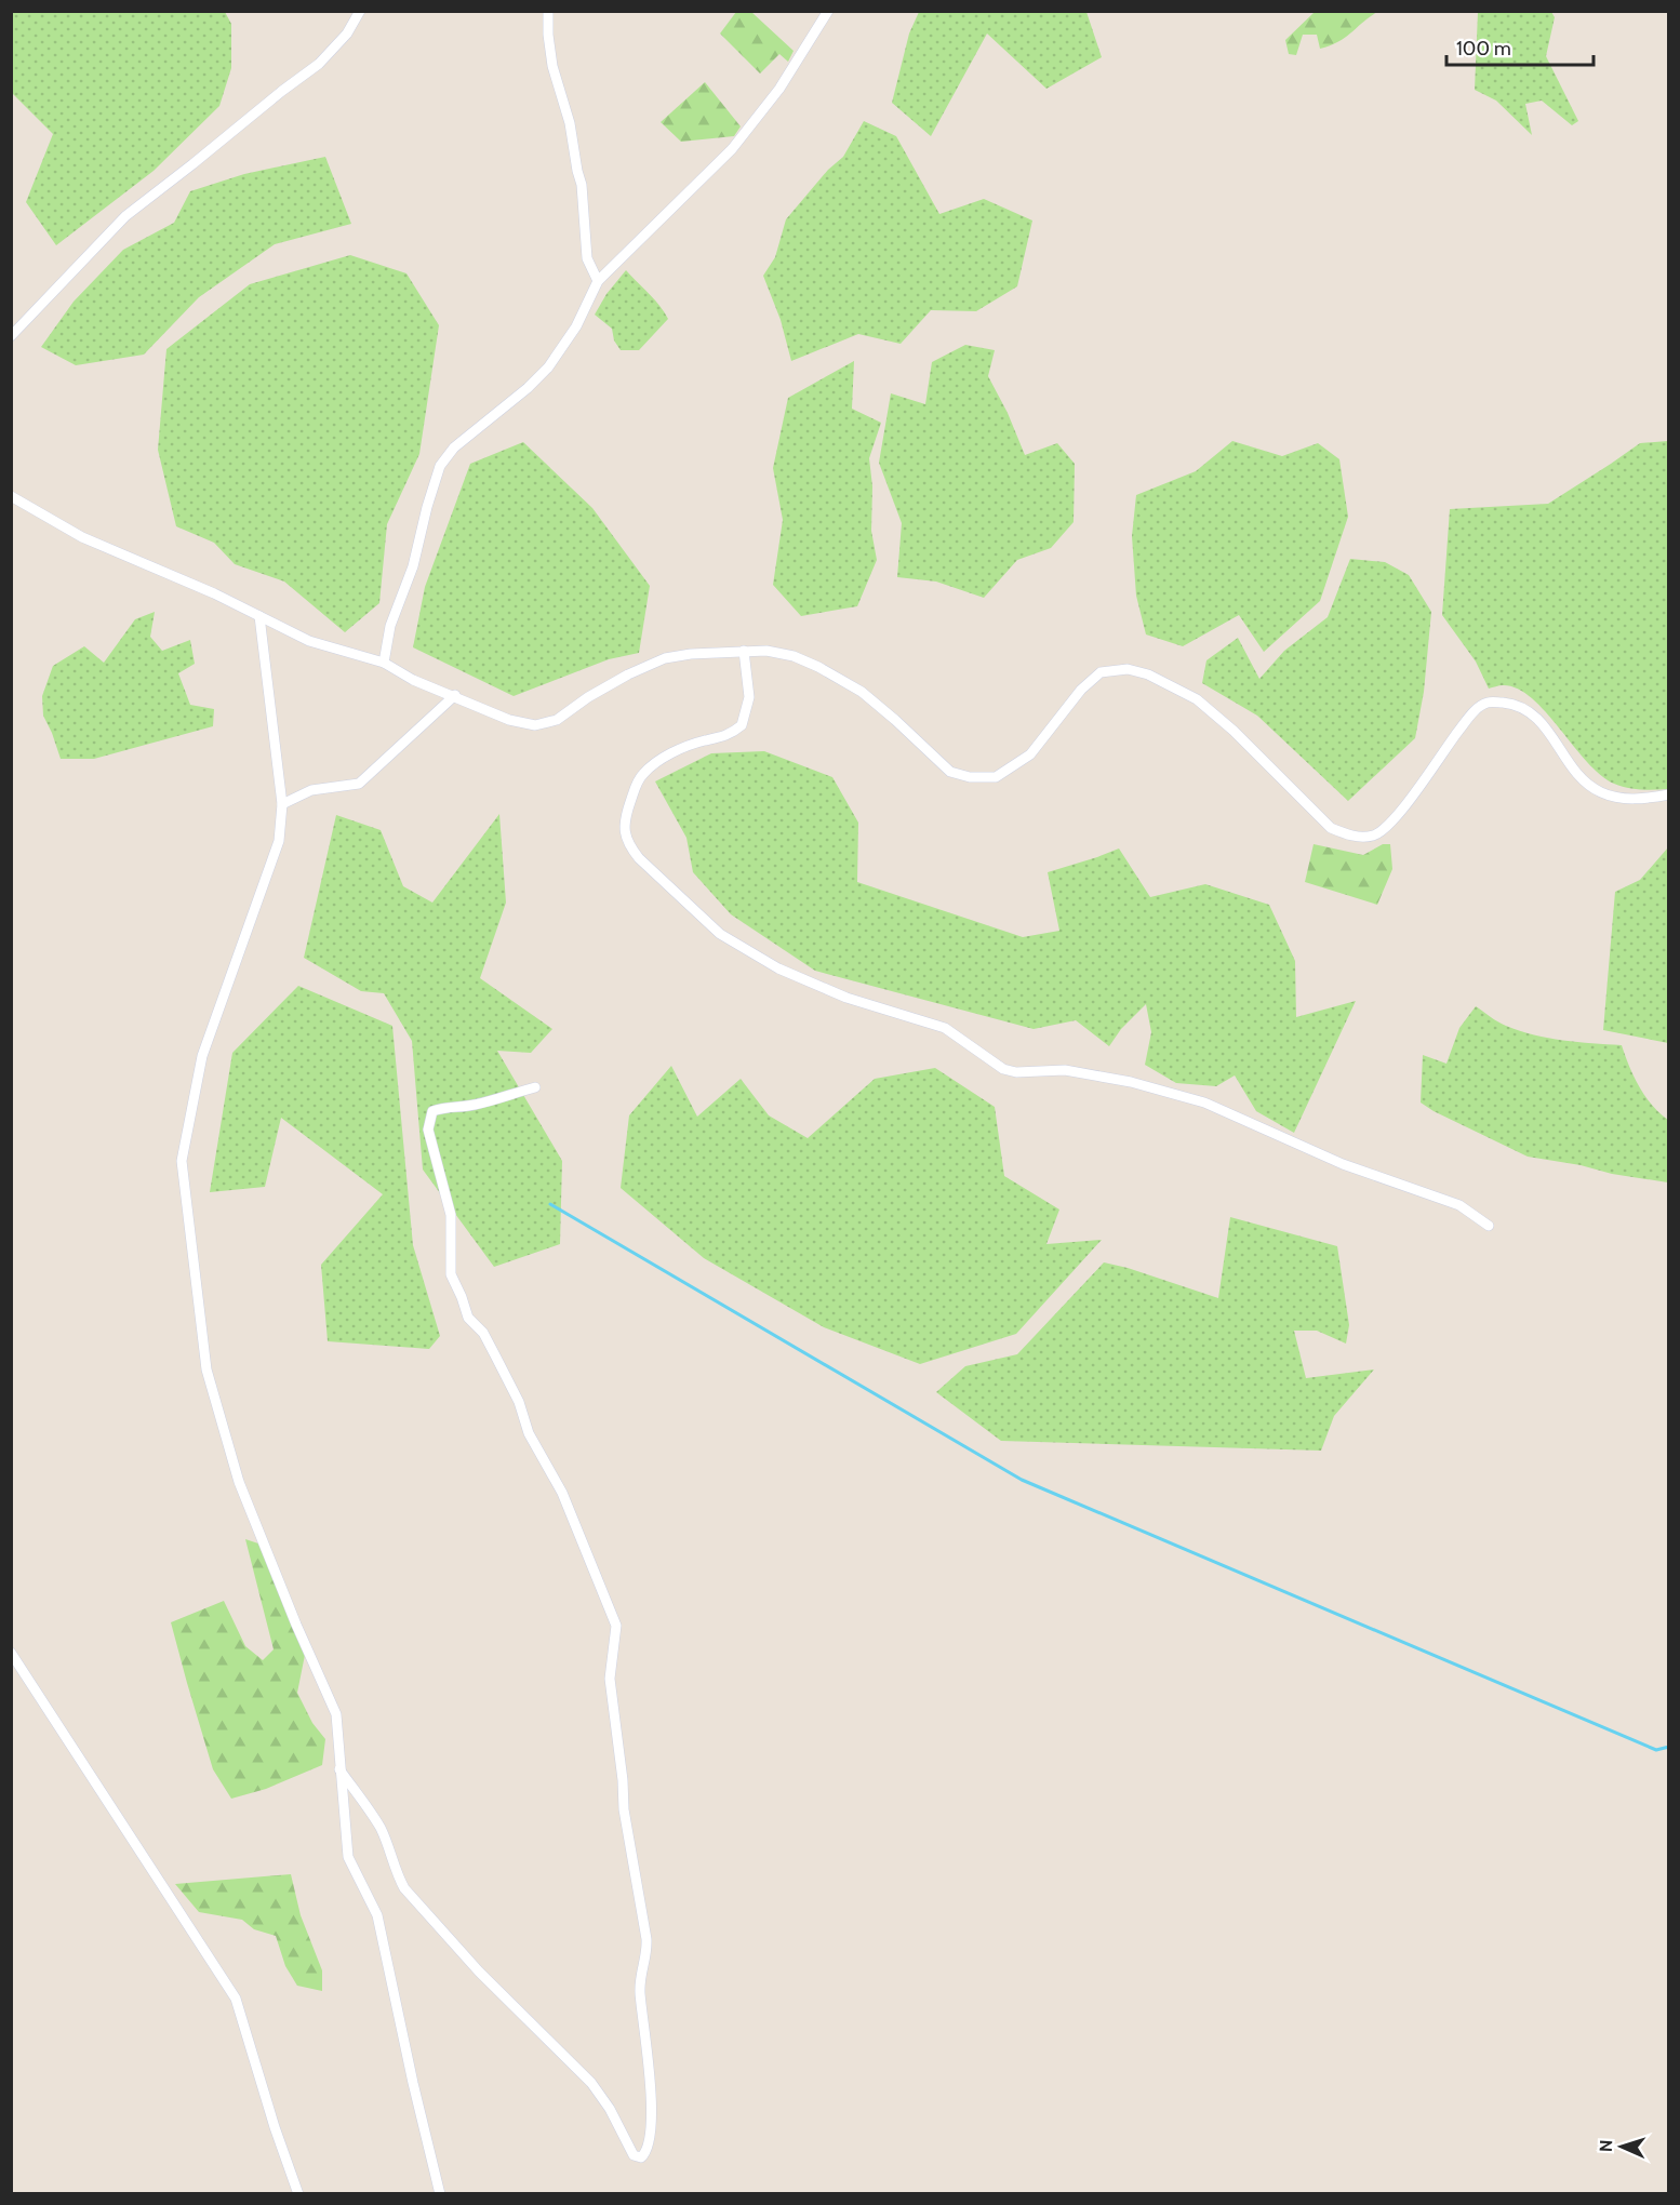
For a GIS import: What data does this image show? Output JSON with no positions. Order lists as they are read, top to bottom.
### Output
{
  "scale_bar": "100 m",
  "north": "left"
}
